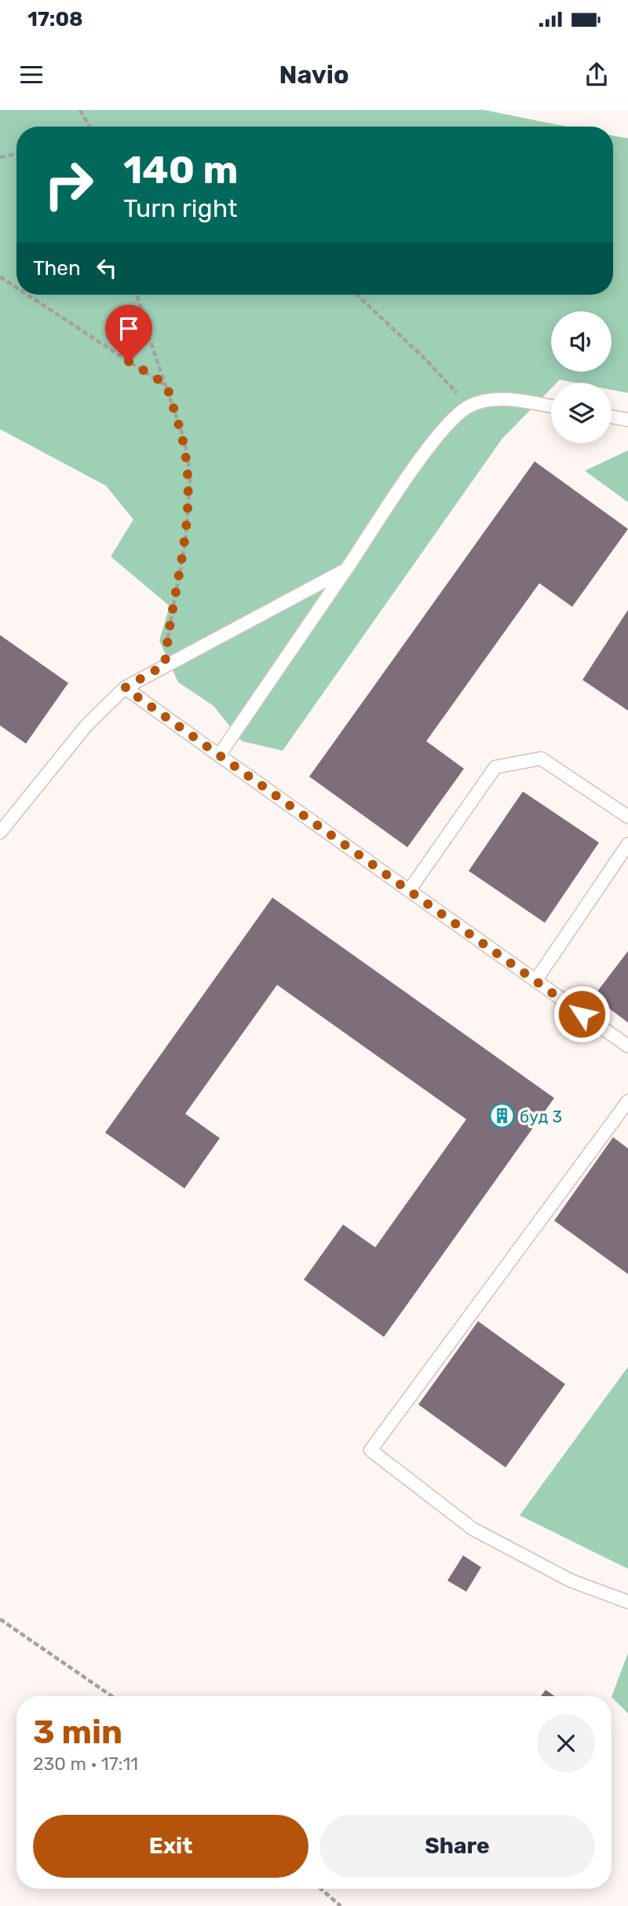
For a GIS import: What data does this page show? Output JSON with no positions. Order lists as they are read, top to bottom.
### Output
{
  "places": {
    "building": ["буд 3"]
  },
  "page": {
    "status": "17:08",
    "header": "Navio",
    "turn": ["140 m", "Turn right"],
    "then": "Then",
    "heading": ["3 min", "230 m · 17:11"],
    "buttons": ["Exit", "Share"]
  }
}
